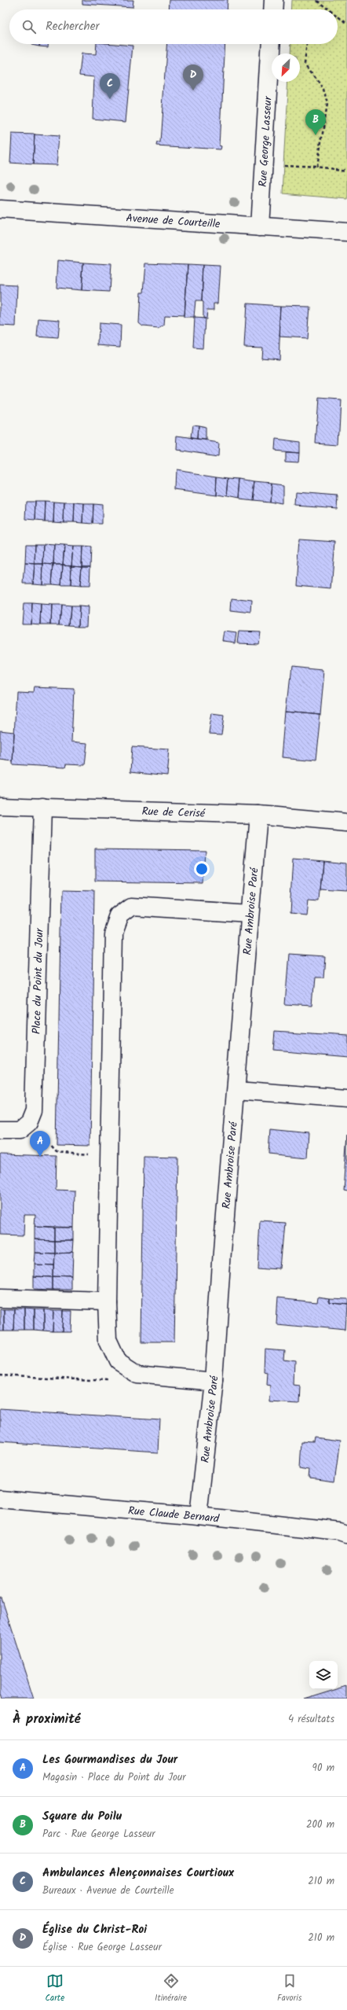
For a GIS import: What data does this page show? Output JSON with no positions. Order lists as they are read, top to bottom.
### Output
{
  "streets": {
    "street": [
      "Rue George Lasseur",
      "Avenue de Courteille",
      "Rue de Cerisé",
      "Rue Ambroise Paré",
      "Place du Point du Jour",
      "Rue Claude Bernard"
    ]
  },
  "crossings": [
    ["Rue George Lasseur", "Avenue de Courteille"],
    ["Rue de Cerisé", "Rue Ambroise Paré"],
    ["Rue de Cerisé", "Place du Point du Jour"],
    ["Rue Ambroise Paré", "Rue Claude Bernard"]
  ],
  "north": "bottom left",
  "page": {
    "search": "Rechercher",
    "pins": [
      "D",
      "C",
      "B",
      "A"
    ],
    "heading": ["À proximité", "4 résultats"],
    "list": [
      {
        "mark": "A",
        "name": "Les Gourmandises du Jour",
        "note": "Magasin · Place du Point du Jour",
        "value": "90 m"
      },
      {
        "mark": "B",
        "name": "Square du Poilu",
        "note": "Parc · Rue George Lasseur",
        "value": "200 m"
      },
      {
        "mark": "C",
        "name": "Ambulances Alençonnaises Courtioux",
        "note": "Bureaux · Avenue de Courteille",
        "value": "210 m"
      },
      {
        "mark": "D",
        "name": "Église du Christ-Roi",
        "note": "Église · Rue George Lasseur",
        "value": "210 m"
      }
    ],
    "nav": ["Carte", "Itinéraire", "Favoris"]
  }
}
